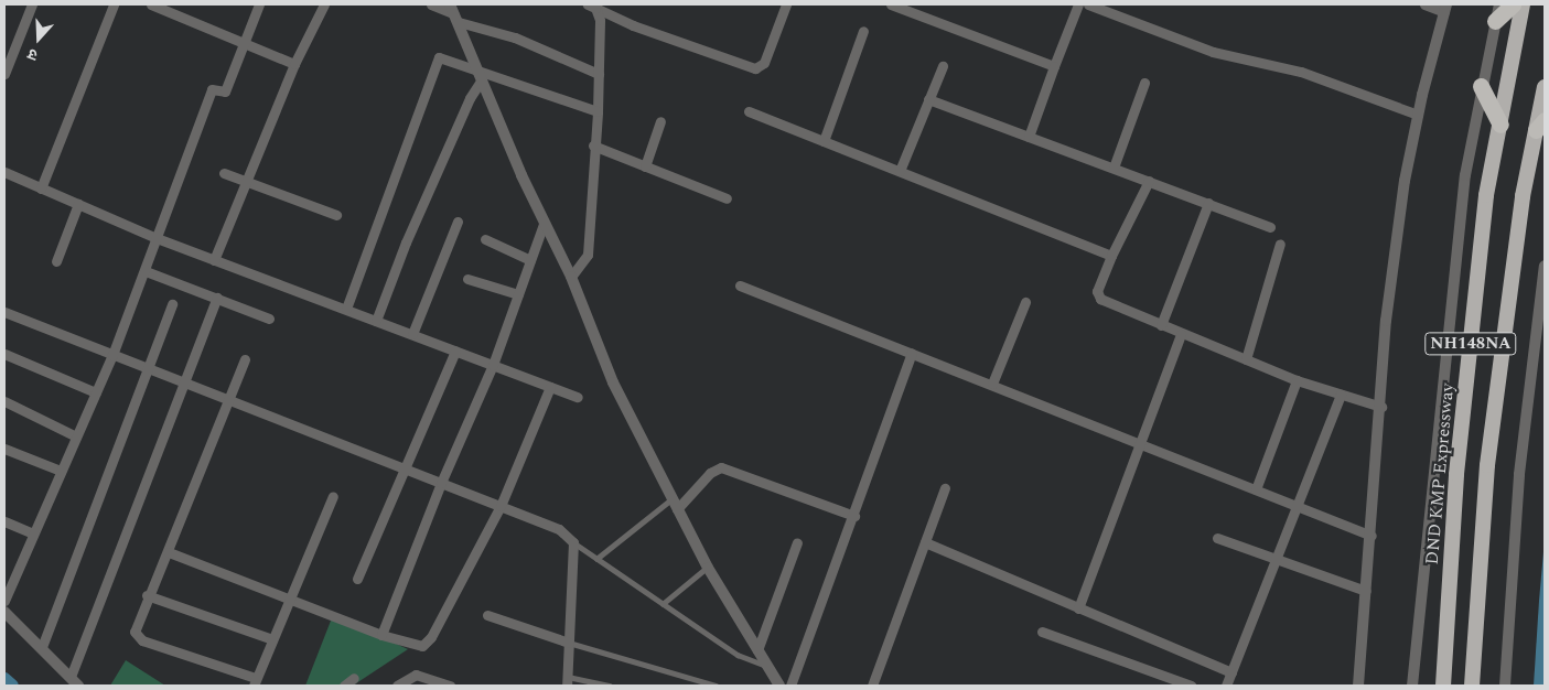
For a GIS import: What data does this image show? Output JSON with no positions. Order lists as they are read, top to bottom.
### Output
{
  "streets": {
    "highway": ["NH148NA", "DND KMP Expressway"]
  },
  "north": "bottom"
}
